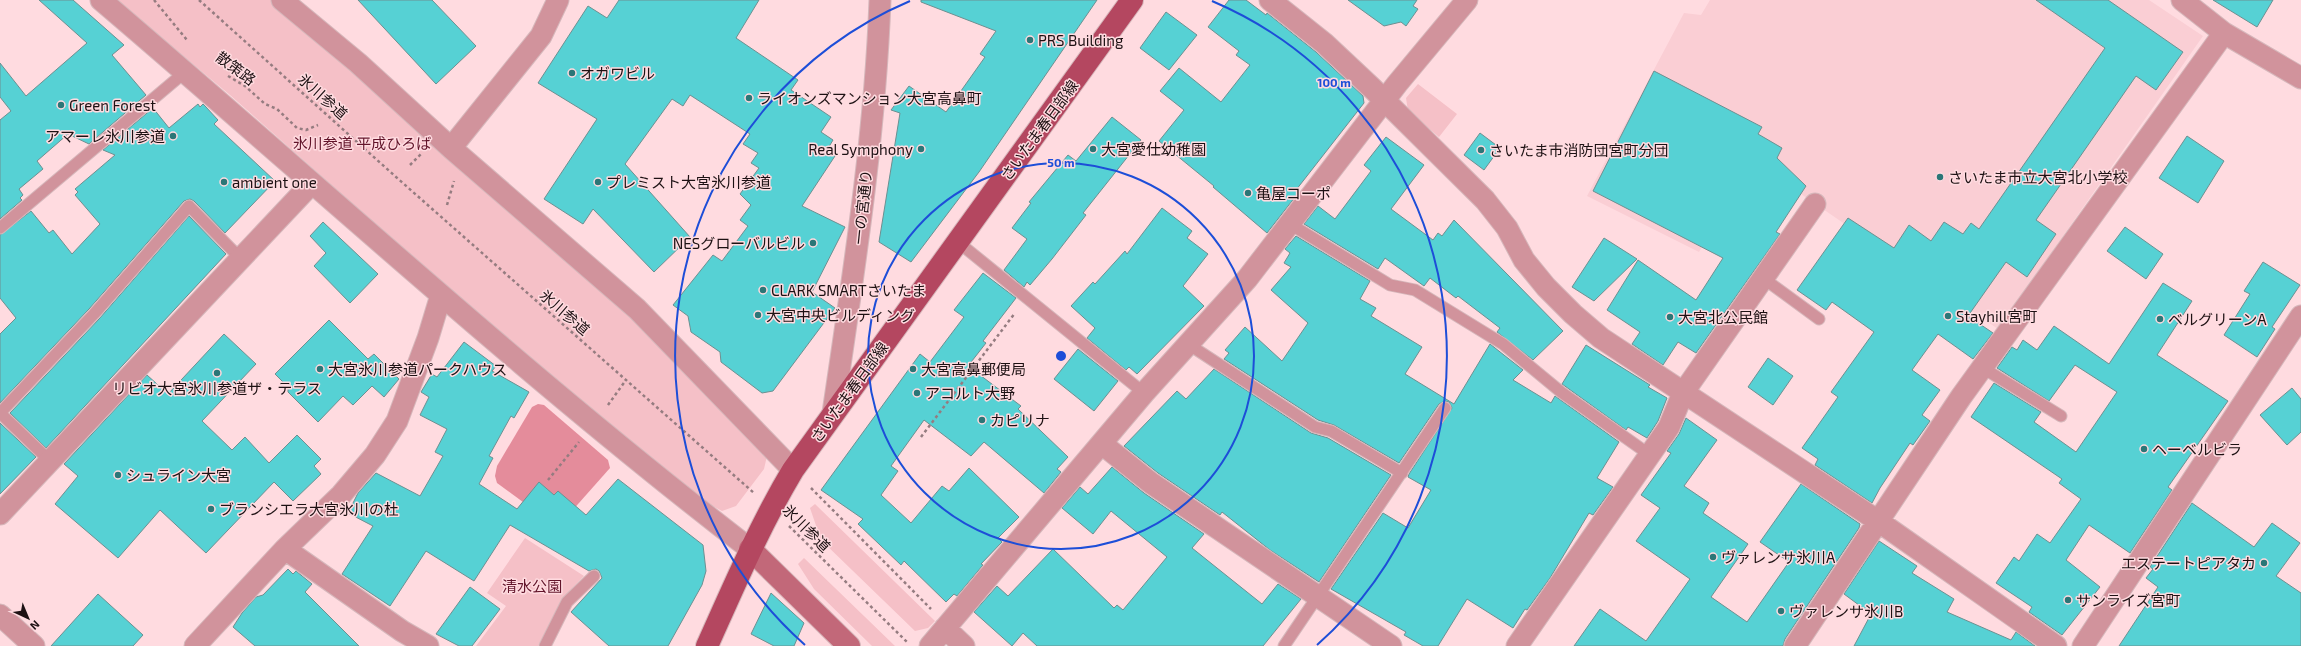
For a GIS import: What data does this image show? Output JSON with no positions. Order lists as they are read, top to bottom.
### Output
{
  "streets": {
    "main road": ["さいたま春日部線"],
    "street": ["一の宮通り"],
    "path": ["散策路", "氷川参道"]
  },
  "crossings": [
    ["氷川参道", "さいたま春日部線"],
    ["さいたま春日部線", "一の宮通り"]
  ],
  "parks": ["氷川参道 平成ひろば", "清水公園"],
  "places": [
    "PRS Building",
    "オガワビル",
    "ライオンズマンション大宮高鼻町",
    "Green Forest",
    "アマーレ氷川参道",
    "Real Symphony",
    "大宮愛仕幼稚園",
    "さいたま市消防団宮町分団",
    "さいたま市立大宮北小学校",
    "ambient one",
    "プレミスト大宮氷川参道",
    "亀屋コーポ",
    "NESグローバルビル",
    "CLARK SMARTさいたま",
    "大宮中央ビルディング",
    "Stayhill宮町",
    "大宮北公民館",
    "ベルグリーンA",
    "大宮氷川参道パークハウス",
    "大宮高鼻郵便局",
    "リビオ大宮氷川参道ザ・テラス",
    "アコルト大野",
    "カピリナ",
    "ヘーベルビラ",
    "シュライン大宮",
    "ブランシエラ大宮氷川の杜",
    "ヴァレンサ氷川A",
    "エステートピアタカ",
    "サンライズ宮町",
    "ヴァレンサ氷川B"
  ],
  "north": "bottom right",
  "rings": ["100 m", "50 m"]
}
